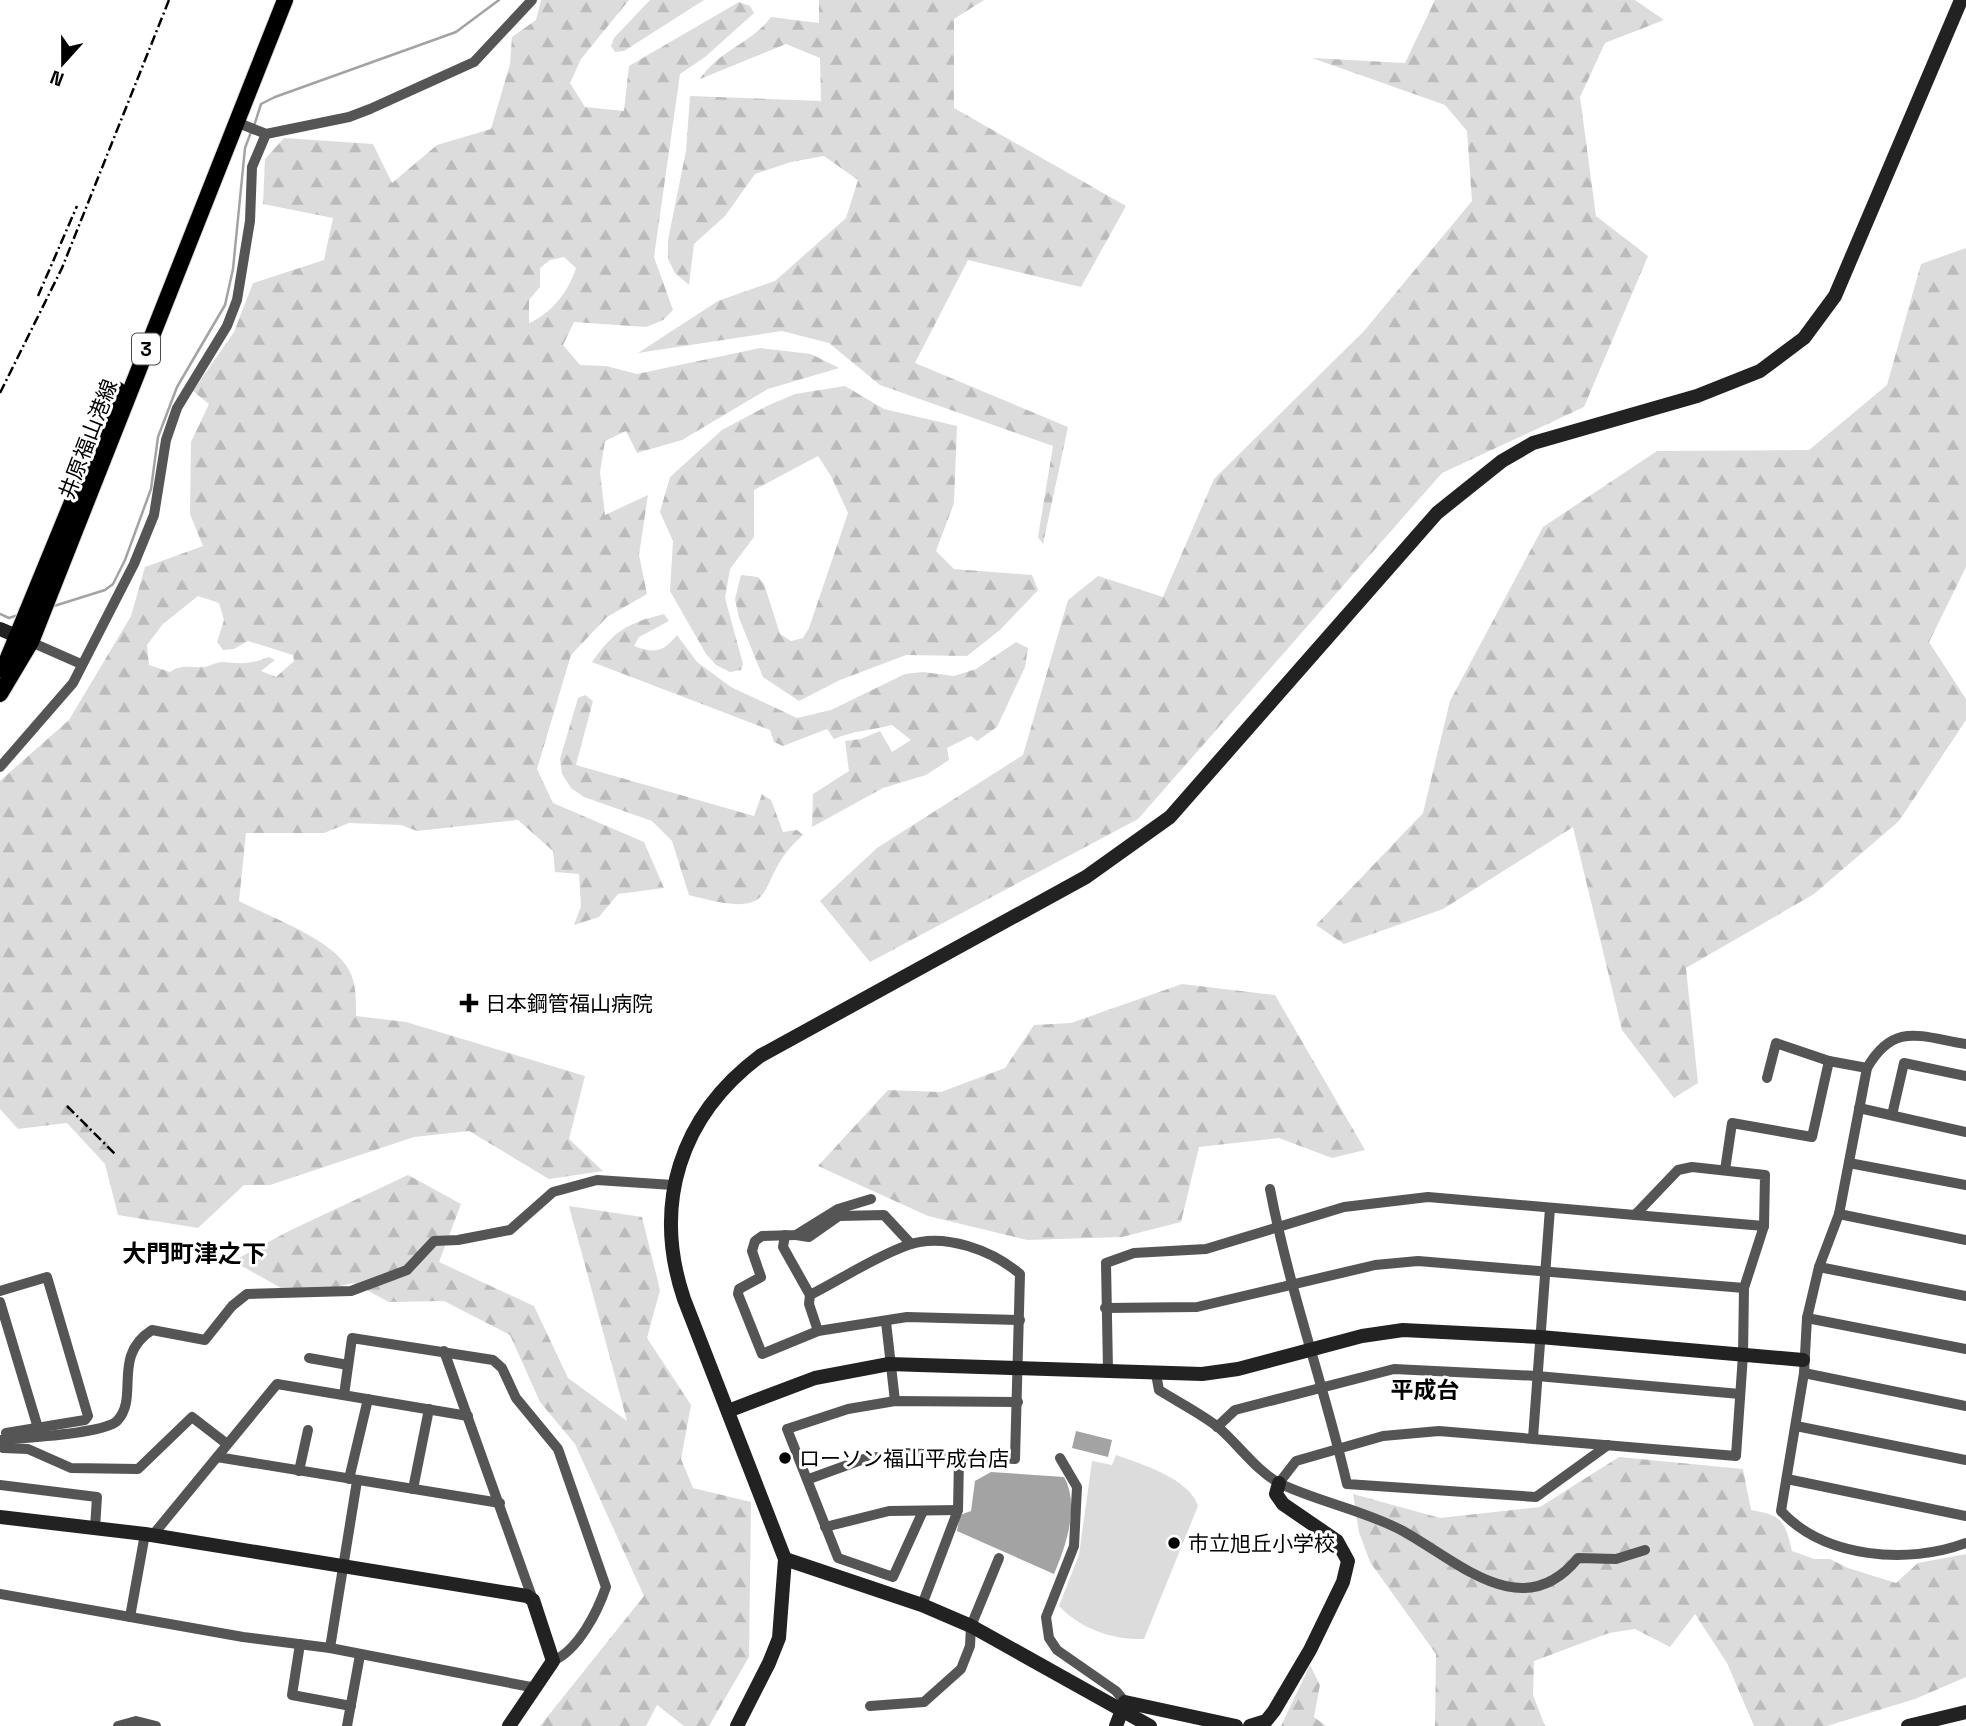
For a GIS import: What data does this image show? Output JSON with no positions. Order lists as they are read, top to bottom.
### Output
{
  "streets": {
    "main road": ["3", "井原福山港線"]
  },
  "districts": ["大門町津之下", "平成台"],
  "places": {
    "health": ["日本鋼管福山病院"],
    "other": ["ローソン福山平成台店", "市立旭丘小学校"]
  },
  "north": "bottom"
}
